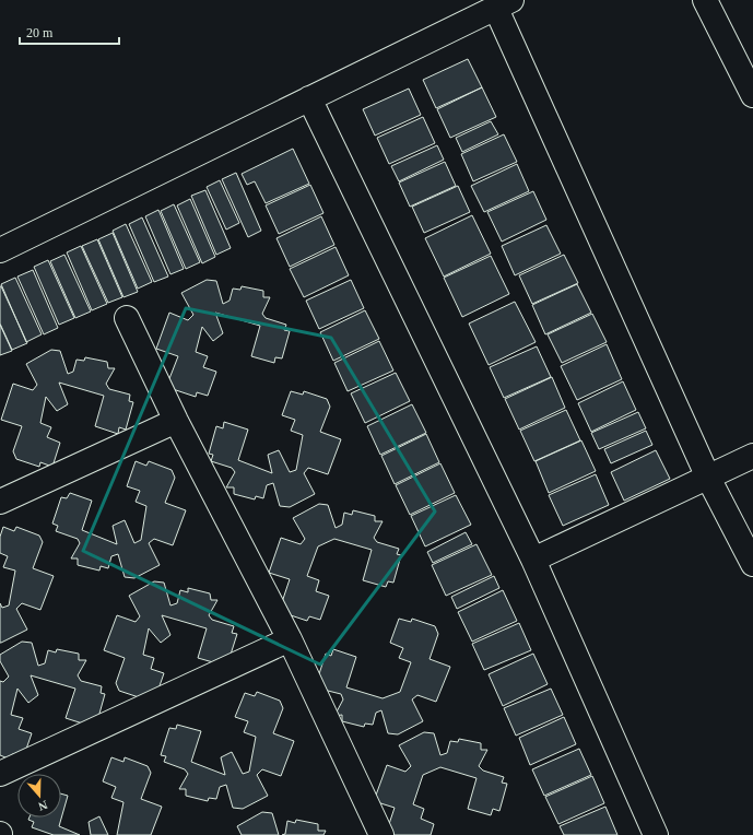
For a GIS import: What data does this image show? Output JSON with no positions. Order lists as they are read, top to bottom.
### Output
{
  "scale_bar": "20 m",
  "north": "bottom"
}
